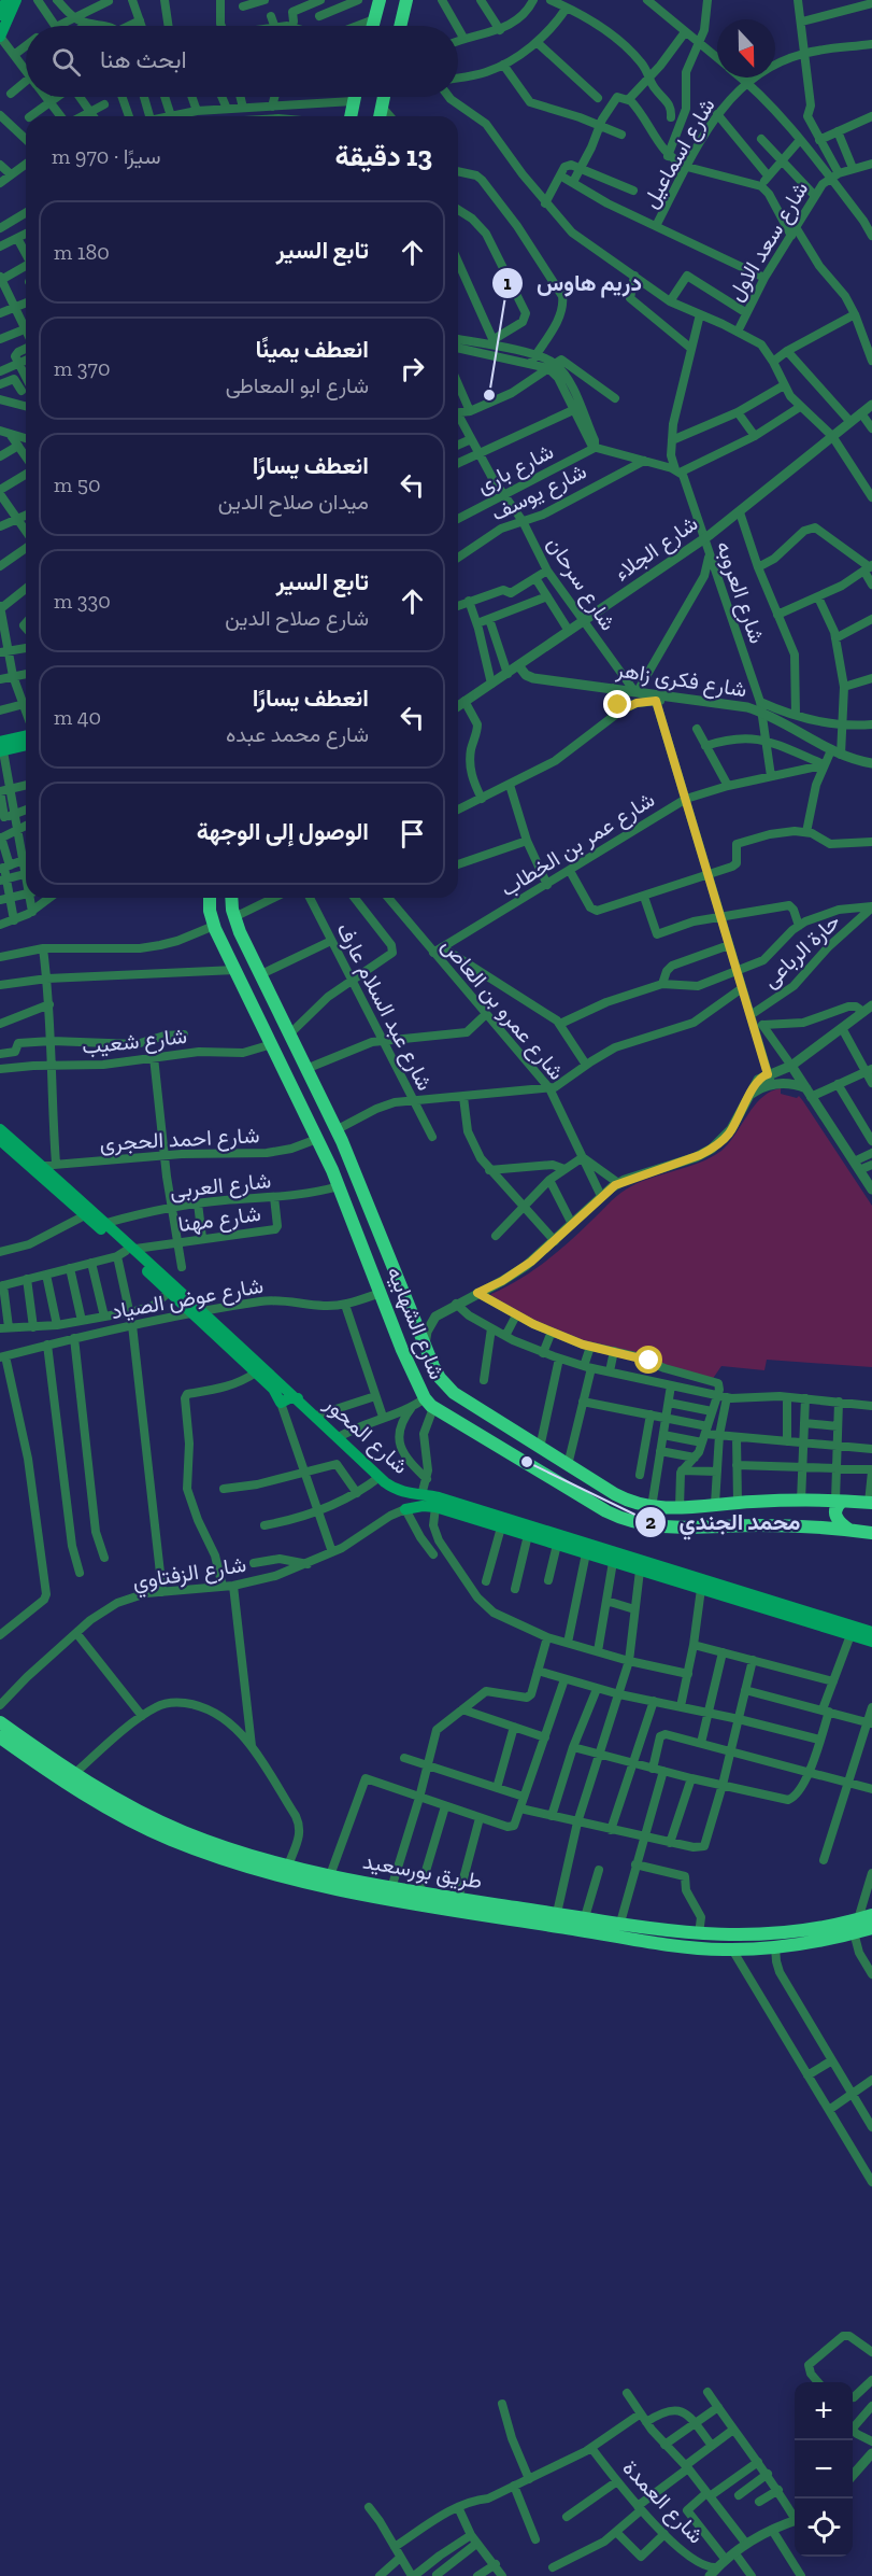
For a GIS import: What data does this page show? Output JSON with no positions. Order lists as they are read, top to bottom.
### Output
{
  "streets": {
    "highway": ["شارع الشهابيه", "طريق بورسعيد"],
    "main road": ["شارع المحور"],
    "street": [
      "شارع اسماعيل",
      "شارع سعد الاول",
      "شارع بارى",
      "شارع يوسف",
      "شارع الجلاء",
      "شارع سرحان",
      "شارع العروبه",
      "شارع فكرى زاهر",
      "شارع عمر بن الخطاب",
      "حارة الرباعى",
      "شارع عبد السلام عارف",
      "شارع عمرو بن العاص",
      "شارع شعيب",
      "شارع احمد الحجرى",
      "شارع العربى",
      "شارع مهنا",
      "شارع عوض الصياد",
      "شارع الزفتاوي",
      "شارع العمدة"
    ]
  },
  "crossings": [
    ["شارع بارى", "شارع سرحان"],
    ["شارع يوسف", "شارع سرحان"],
    ["شارع الجلاء", "شارع سرحان"],
    ["شارع الجلاء", "شارع العروبه"],
    ["شارع الجلاء", "شارع فكرى زاهر"],
    ["شارع سرحان", "شارع فكرى زاهر"],
    ["شارع العروبه", "شارع فكرى زاهر"],
    ["شارع العروبه", "شارع عمر بن الخطاب"],
    ["شارع عمر بن الخطاب", "شارع عمرو بن العاص"],
    ["شارع شعيب", "شارع الشهابيه"],
    ["شارع احمد الحجرى", "شارع الشهابيه"],
    ["شارع احمد الحجرى", "شارع المحور"],
    ["شارع العربى", "شارع مهنا"],
    ["شارع العربى", "شارع الشهابيه"],
    ["شارع العربى", "شارع المحور"],
    ["شارع مهنا", "شارع المحور"],
    ["شارع عوض الصياد", "شارع الشهابيه"],
    ["شارع عوض الصياد", "شارع المحور"],
    ["شارع المحور", "شارع الزفتاوي"]
  ],
  "places": ["دريم هاوس", "محمد الجندي"],
  "north": "bottom",
  "page": {
    "search": "ابحث هنا",
    "heading": ["13 دقيقة", "سيرًا · 970 m"],
    "list": [
      ["تابع السير", "180 m"],
      ["انعطف يمينًا", "شارع ابو المعاطى", "370 m"],
      ["انعطف يسارًا", "ميدان صلاح الدين", "50 m"],
      ["تابع السير", "شارع صلاح الدين", "330 m"],
      ["انعطف يسارًا", "شارع محمد عبده", "40 m"],
      "الوصول إلى الوجهة"
    ],
    "map_buttons": ["+", "−"]
  }
}
